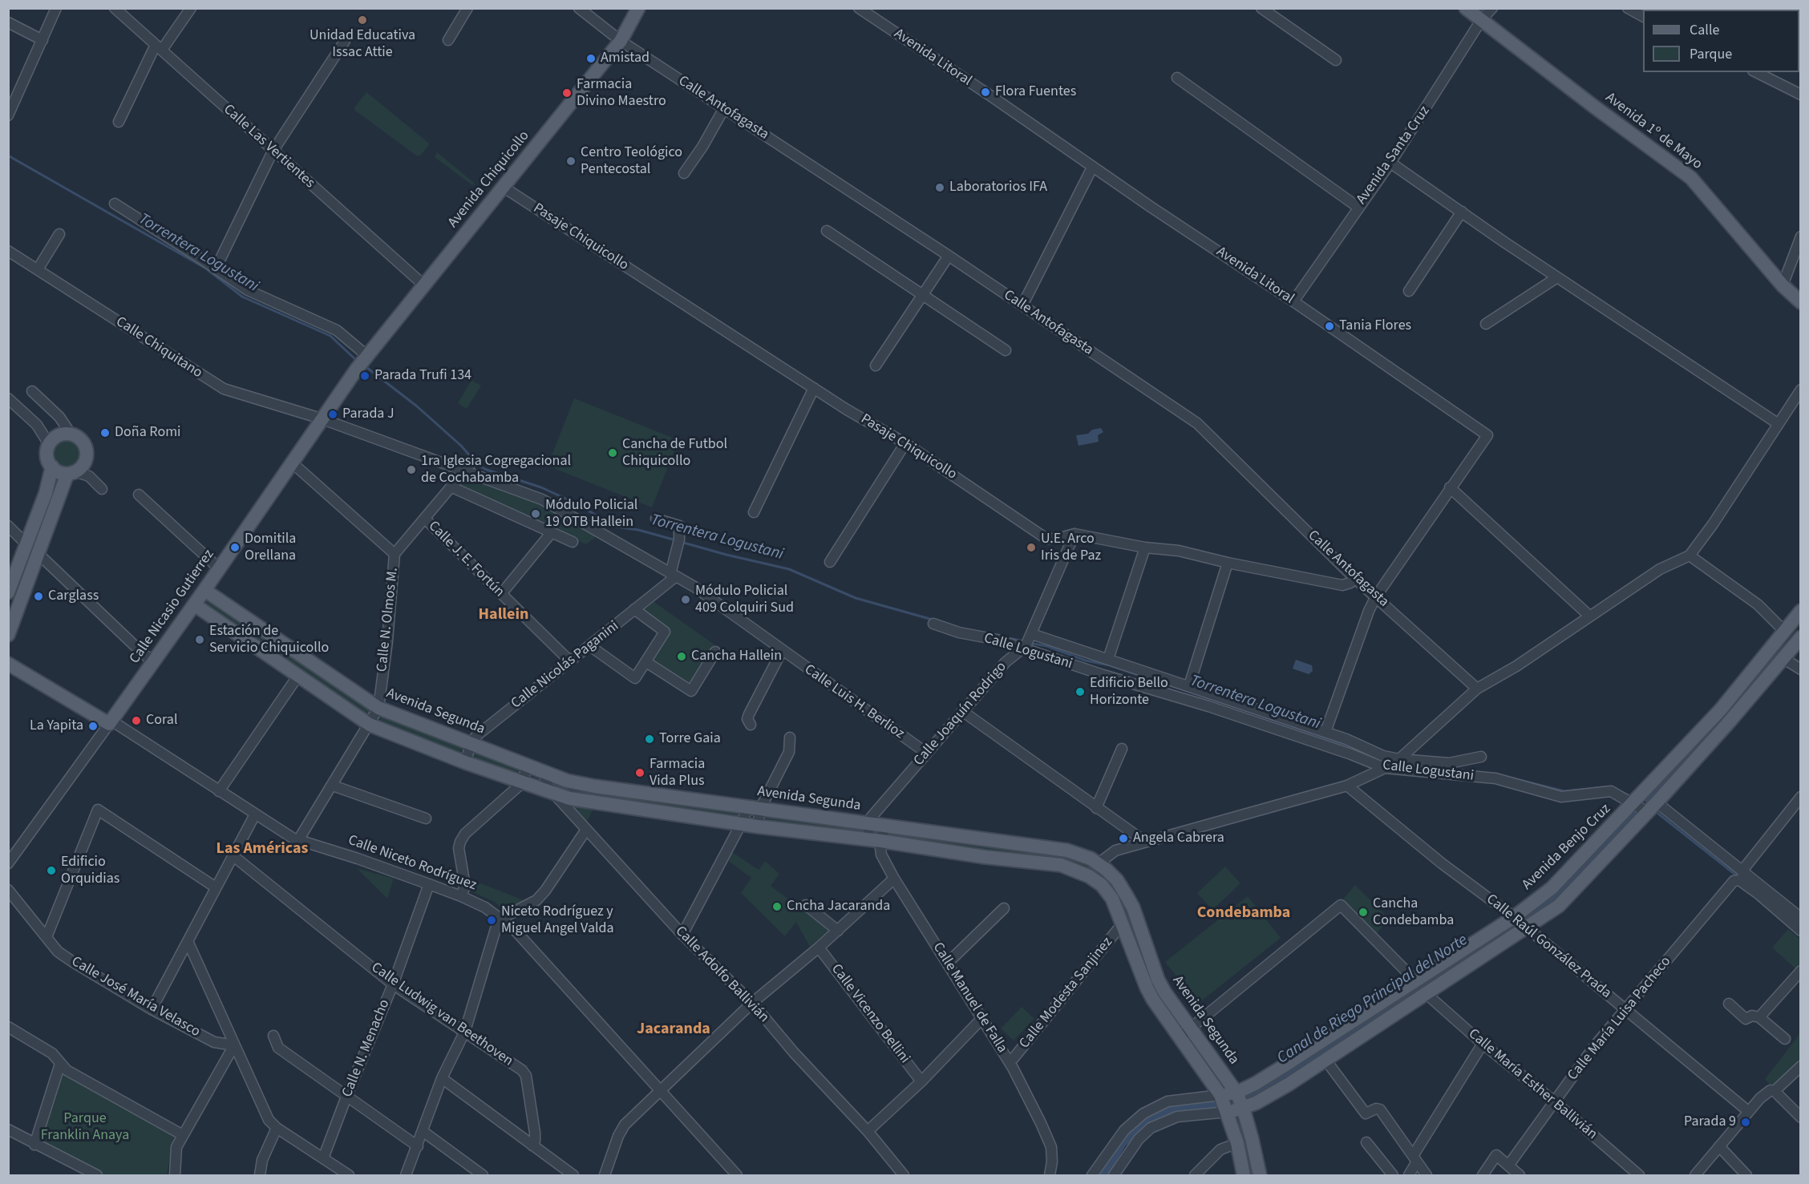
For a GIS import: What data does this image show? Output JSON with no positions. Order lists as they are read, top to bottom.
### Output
{
  "streets": {
    "main road": [
      "Avenida 1º de Mayo",
      "Avenida Chiquicollo",
      "Calle Nicasio Gutierrez",
      "Avenida Segunda",
      "Avenida Benjo Cruz",
      "Calle Niceto Rodríguez"
    ],
    "street": [
      "Avenida Litoral",
      "Calle Antofagasta",
      "Calle Las Vertientes",
      "Avenida Santa Cruz",
      "Pasaje Chiquicollo",
      "Calle Chiquitano",
      "Calle J. E. Fortún",
      "Calle N. Olmos M.",
      "Calle Logustani",
      "Calle Nicolás Paganini",
      "Calle Luis H. Berlioz",
      "Calle Joaquín Rodrigo",
      "Calle Raúl González Prada",
      "Calle Adolfo Ballivián",
      "Calle Modesta Sanjinez",
      "Calle José María Velasco",
      "Calle Manuel de Falla",
      "Calle Vicenzo Bellini",
      "Calle Ludwig van Beethoven",
      "Calle María Luisa Pacheco",
      "Calle N. Menacho",
      "Calle María Esther Ballivián"
    ]
  },
  "crossings": [
    ["Avenida Litoral", "Calle Antofagasta"],
    ["Avenida Litoral", "Avenida Santa Cruz"],
    ["Avenida Litoral", "Calle Logustani"],
    ["Calle Antofagasta", "Avenida Chiquicollo"],
    ["Calle Antofagasta", "Pasaje Chiquicollo"],
    ["Avenida 1º de Mayo", "Avenida Santa Cruz"],
    ["Calle Las Vertientes", "Avenida Chiquicollo"],
    ["Avenida Chiquicollo", "Pasaje Chiquicollo"],
    ["Avenida Chiquicollo", "Calle Nicasio Gutierrez"],
    ["Pasaje Chiquicollo", "Calle Joaquín Rodrigo"],
    ["Calle Chiquitano", "Calle Nicasio Gutierrez"],
    ["Calle Chiquitano", "Calle Luis H. Berlioz"],
    ["Calle J. E. Fortún", "Calle N. Olmos M."],
    ["Calle J. E. Fortún", "Calle Nicolás Paganini"],
    ["Calle Nicasio Gutierrez", "Calle Luis H. Berlioz"],
    ["Calle Nicasio Gutierrez", "Avenida Segunda"],
    ["Calle Nicasio Gutierrez", "Calle Niceto Rodríguez"],
    ["Calle N. Olmos M.", "Calle Luis H. Berlioz"],
    ["Calle N. Olmos M.", "Avenida Segunda"],
    ["Calle N. Olmos M.", "Calle Niceto Rodríguez"],
    ["Calle Logustani", "Calle Joaquín Rodrigo"],
    ["Calle Logustani", "Avenida Benjo Cruz"],
    ["Calle Nicolás Paganini", "Calle Luis H. Berlioz"],
    ["Calle Nicolás Paganini", "Avenida Segunda"],
    ["Calle Luis H. Berlioz", "Calle Joaquín Rodrigo"],
    ["Avenida Segunda", "Calle Joaquín Rodrigo"],
    ["Avenida Segunda", "Avenida Benjo Cruz"],
    ["Avenida Segunda", "Calle Adolfo Ballivián"],
    ["Avenida Segunda", "Calle Modesta Sanjinez"],
    ["Avenida Segunda", "Calle Manuel de Falla"],
    ["Avenida Benjo Cruz", "Calle Raúl González Prada"],
    ["Calle Niceto Rodríguez", "Calle N. Menacho"],
    ["Calle Raúl González Prada", "Calle María Luisa Pacheco"],
    ["Calle Modesta Sanjinez", "Calle Manuel de Falla"],
    ["Calle José María Velasco", "Calle N. Menacho"],
    ["Calle Ludwig van Beethoven", "Calle N. Menacho"],
    ["Calle María Luisa Pacheco", "Calle María Esther Ballivián"]
  ],
  "districts": [
    "Hallein",
    "Las Américas",
    "Condebamba",
    "Jacaranda"
  ],
  "water": ["Torrentera Logustani", "Canal de Riego Principal del Norte"],
  "parks": ["Parque Franklin Anaya"],
  "places": [
    "Unidad Educativa Issac Attie",
    "Amistad",
    "Flora Fuentes",
    "Farmacia Divino Maestro",
    "Centro Teológico Pentecostal",
    "Laboratorios IFA",
    "Tania Flores",
    "Parada Trufi 134",
    "Parada J",
    "Doña Romi",
    "Cancha de Futbol Chiquicollo",
    "1ra Iglesia Cogregacional de Cochabamba",
    "Módulo Policial 19 OTB Hallein",
    "Domitila Orellana",
    "U.E. Arco Iris de Paz",
    "Carglass",
    "Módulo Policial 409 Colquiri Sud",
    "Estación de Servicio Chiquicollo",
    "Cancha Hallein",
    "Edificio Bello Horizonte",
    "Coral",
    "La Yapita",
    "Torre Gaia",
    "Farmacia Vida Plus",
    "Angela Cabrera",
    "Edificio Orquidias",
    "Cncha Jacaranda",
    "Cancha Condebamba",
    "Niceto Rodríguez y Miguel Angel Valda",
    "Parada 9"
  ],
  "legend": ["Calle", "Parque"]
}
